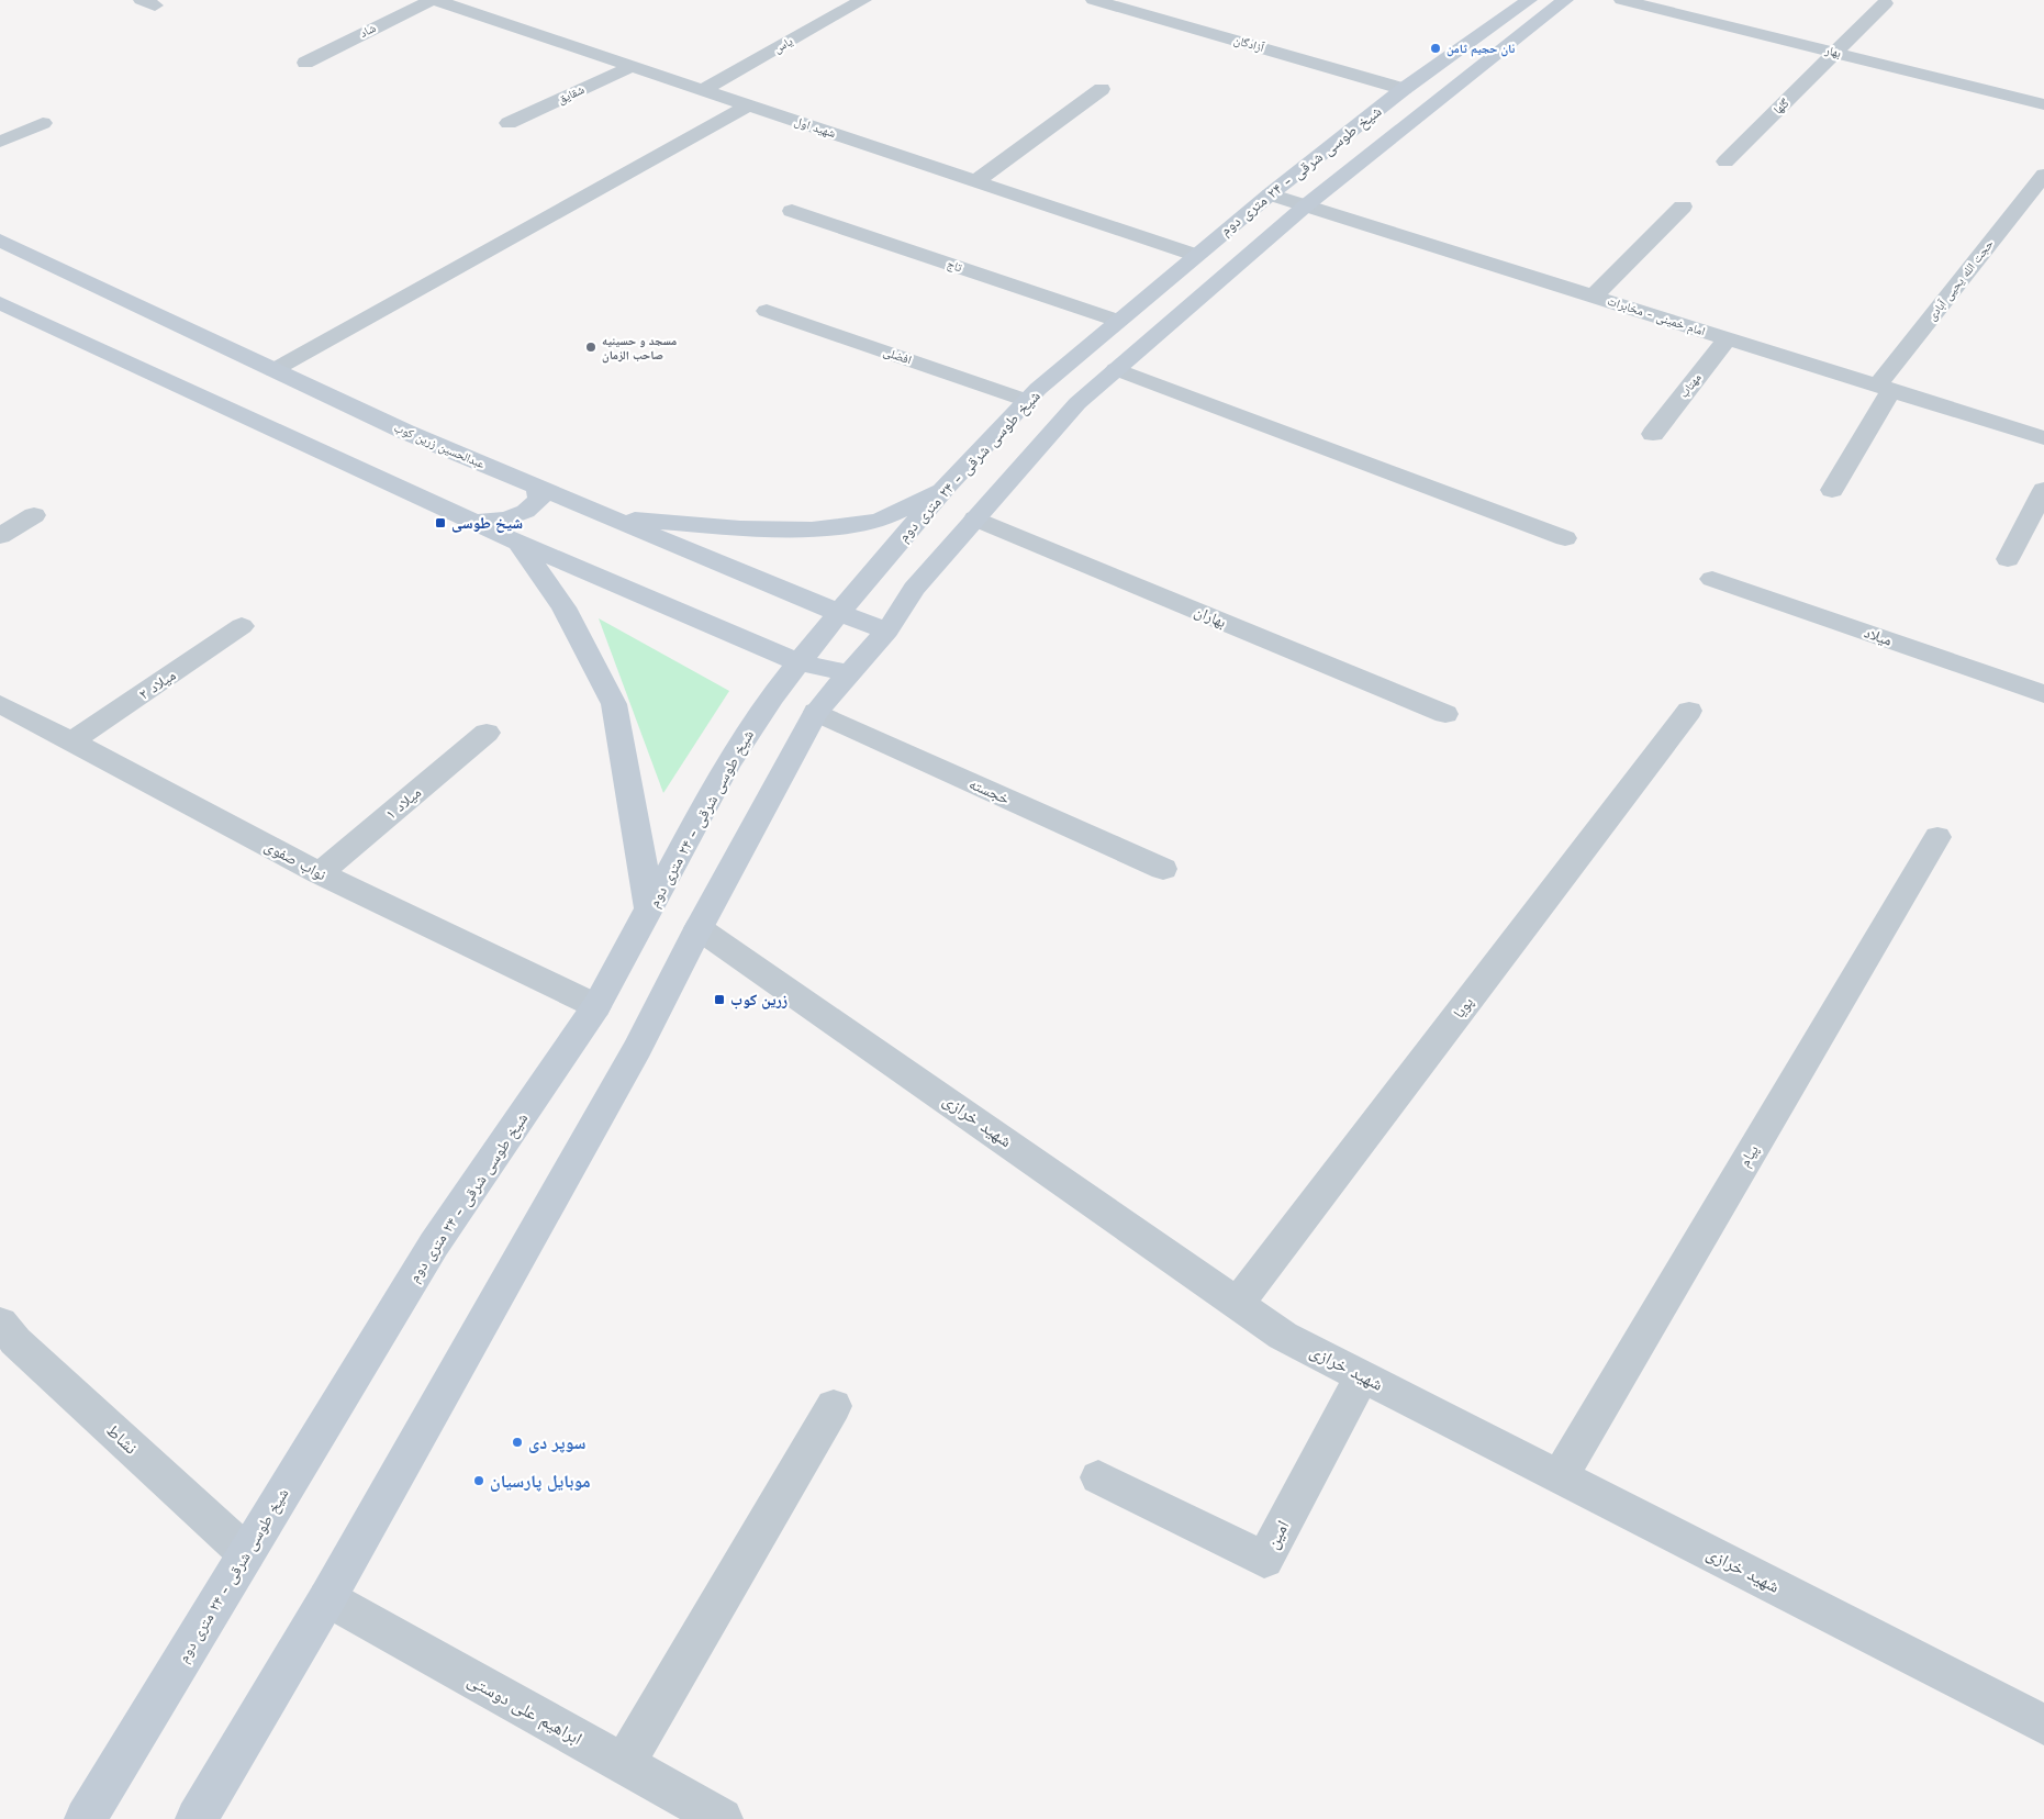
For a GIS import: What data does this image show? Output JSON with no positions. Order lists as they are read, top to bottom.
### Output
{
  "streets": {
    "main road": ["شیخ طوسی شرقی - ۲۴ متری دوم", "عبدالحسین زرین کوب"],
    "street": [
      "شاد",
      "آزادگان",
      "یاس",
      "بهار",
      "شقایق",
      "گلها",
      "شهید اول",
      "تاج",
      "حجت الله یحیی آبادی",
      "امام خمینی - مخابرات",
      "افضلی",
      "مهتاب",
      "بهاران",
      "میلاد",
      "میلاد ۲",
      "خجسته",
      "میلاد ۱",
      "نواب صفوی",
      "پویا",
      "شهید خرازی",
      "پیام",
      "نشاط",
      "امین",
      "ابراهیم علی دوستی"
    ]
  },
  "crossings": [
    ["شاد", "شهید اول"],
    ["آزادگان", "شیخ طوسی شرقی - ۲۴ متری دوم"],
    ["یاس", "شهید اول"],
    ["بهار", "گلها"],
    ["شقایق", "شهید اول"],
    ["شهید اول", "شیخ طوسی شرقی - ۲۴ متری دوم"],
    ["شیخ طوسی شرقی - ۲۴ متری دوم", "تاج"],
    ["شیخ طوسی شرقی - ۲۴ متری دوم", "امام خمینی - مخابرات"],
    ["شیخ طوسی شرقی - ۲۴ متری دوم", "افضلی"],
    ["شیخ طوسی شرقی - ۲۴ متری دوم", "عبدالحسین زرین کوب"],
    ["شیخ طوسی شرقی - ۲۴ متری دوم", "بهاران"],
    ["شیخ طوسی شرقی - ۲۴ متری دوم", "خجسته"],
    ["شیخ طوسی شرقی - ۲۴ متری دوم", "نواب صفوی"],
    ["شیخ طوسی شرقی - ۲۴ متری دوم", "شهید خرازی"],
    ["شیخ طوسی شرقی - ۲۴ متری دوم", "نشاط"],
    ["شیخ طوسی شرقی - ۲۴ متری دوم", "ابراهیم علی دوستی"],
    ["حجت الله یحیی آبادی", "امام خمینی - مخابرات"],
    ["امام خمینی - مخابرات", "مهتاب"],
    ["میلاد ۲", "نواب صفوی"],
    ["میلاد ۱", "نواب صفوی"],
    ["پویا", "شهید خرازی"],
    ["شهید خرازی", "پیام"],
    ["شهید خرازی", "امین"]
  ],
  "places": {
    "other": [
      "نان حجیم ثامن",
      "مسجد و حسینیه صاحب الزمان",
      "سوپر دی",
      "موبایل پارسیان"
    ],
    "transit": ["شیخ طوسی", "زرین کوب"]
  }
}
